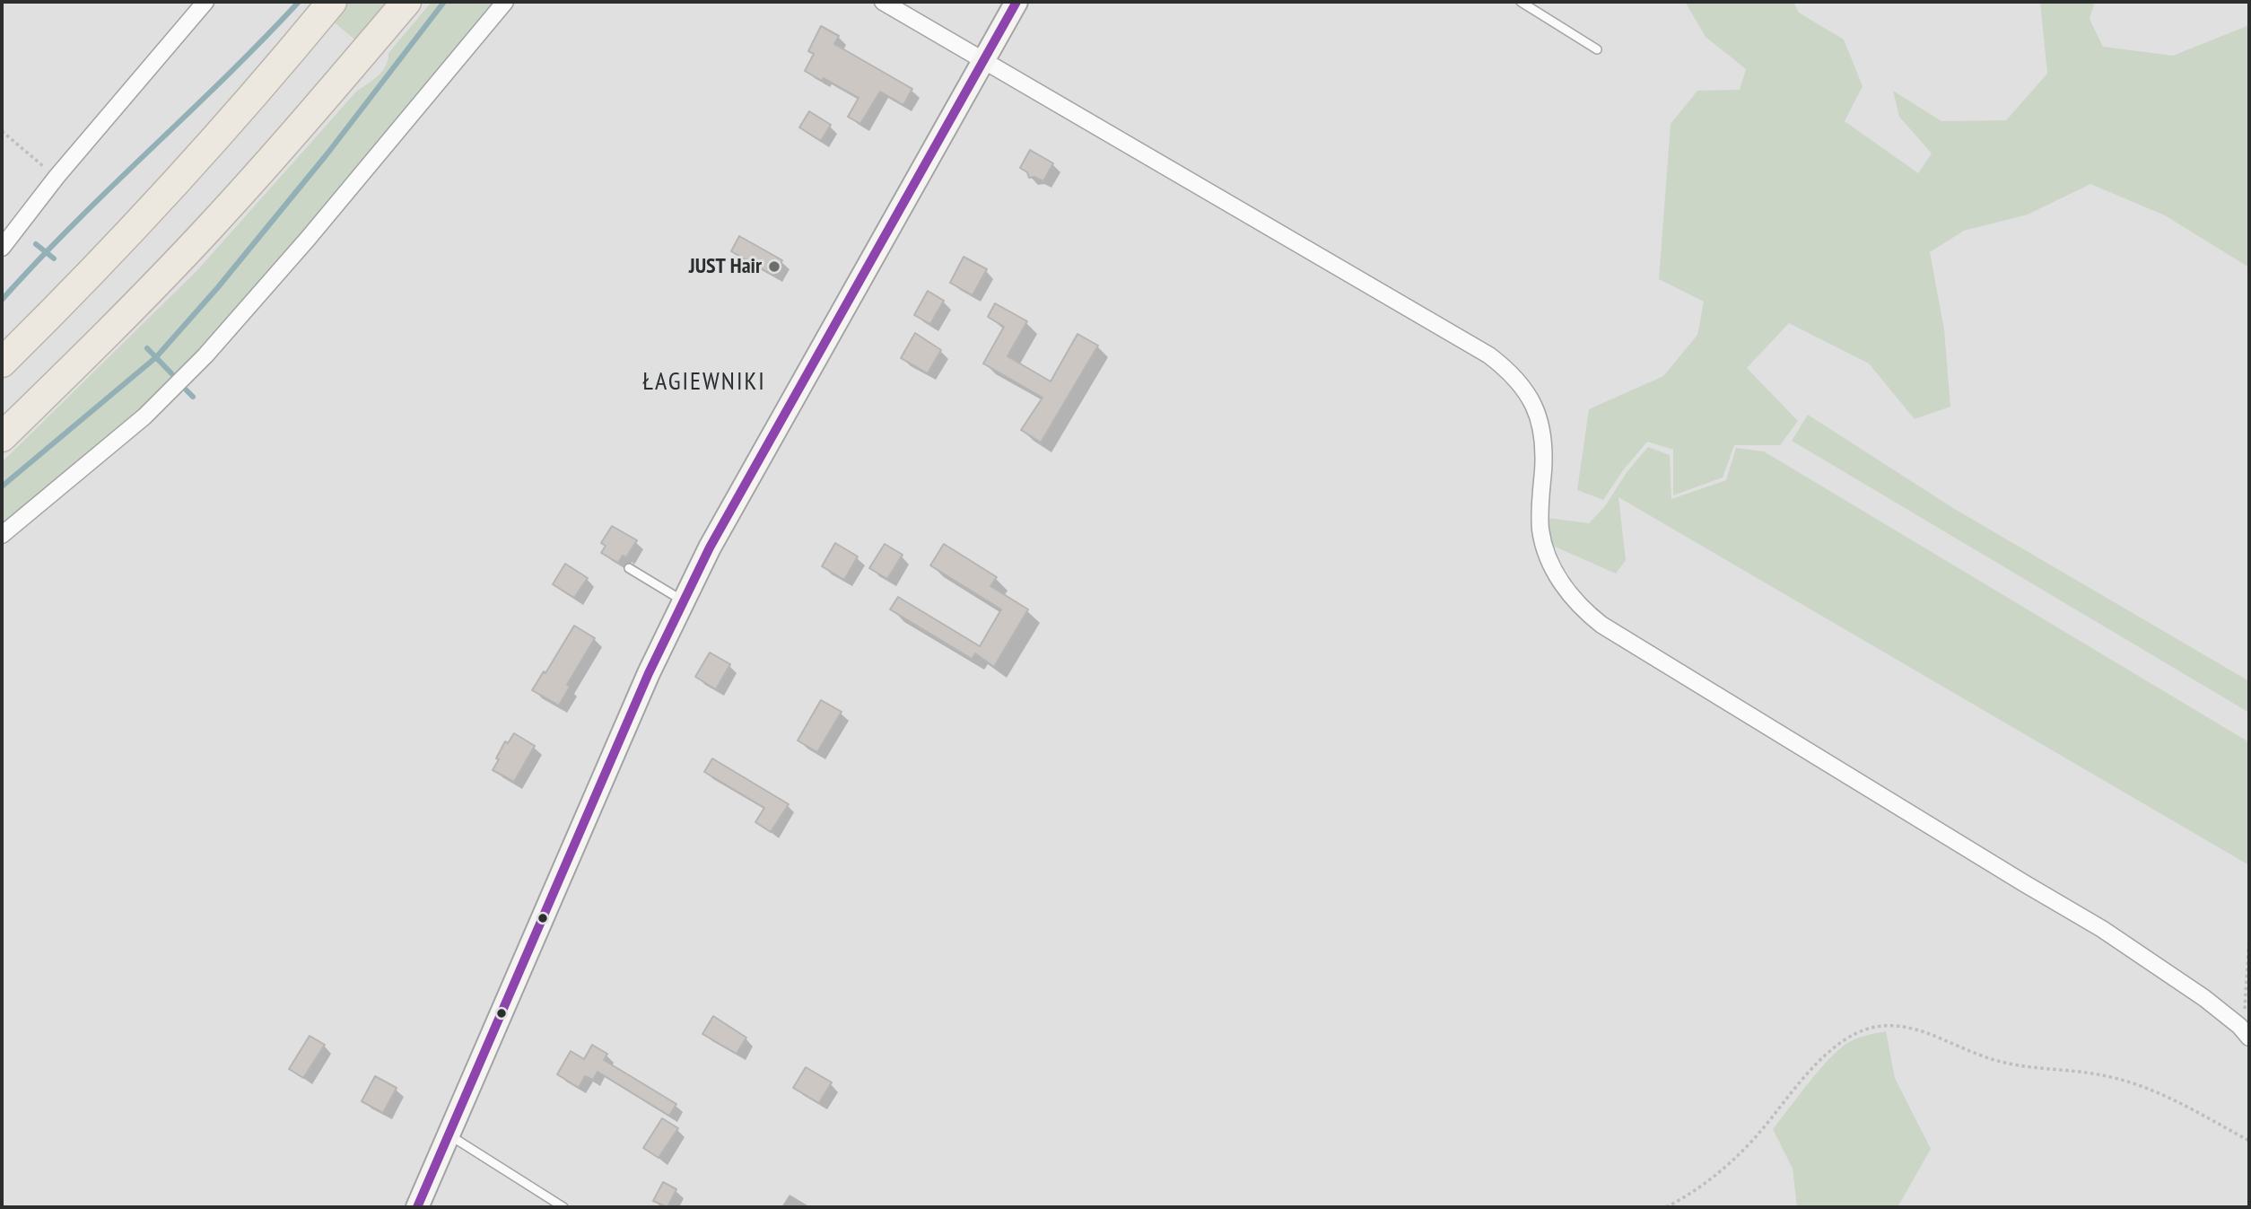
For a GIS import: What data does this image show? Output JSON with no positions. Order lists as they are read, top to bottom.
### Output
{
  "districts": ["ŁAGIEWNIKI"],
  "places": ["JUST Hair"]
}
